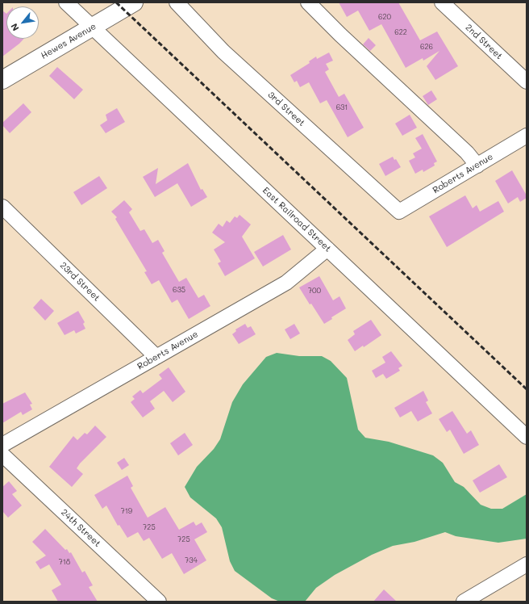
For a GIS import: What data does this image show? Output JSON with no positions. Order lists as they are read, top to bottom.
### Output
{
  "streets": {
    "main road": ["Hewes Avenue"],
    "street": [
      "2nd Street",
      "3rd Street",
      "Roberts Avenue",
      "East Railroad Street",
      "23rd Street",
      "24th Street"
    ]
  },
  "crossings": [
    ["Hewes Avenue", "East Railroad Street"],
    ["3rd Street", "Roberts Avenue"],
    ["Roberts Avenue", "East Railroad Street"],
    ["Roberts Avenue", "23rd Street"]
  ],
  "house_numbers": [
    "620",
    "622",
    "626",
    "631",
    "635",
    "700",
    "719",
    "725",
    "725",
    "734",
    "718"
  ],
  "north": "bottom left"
}
